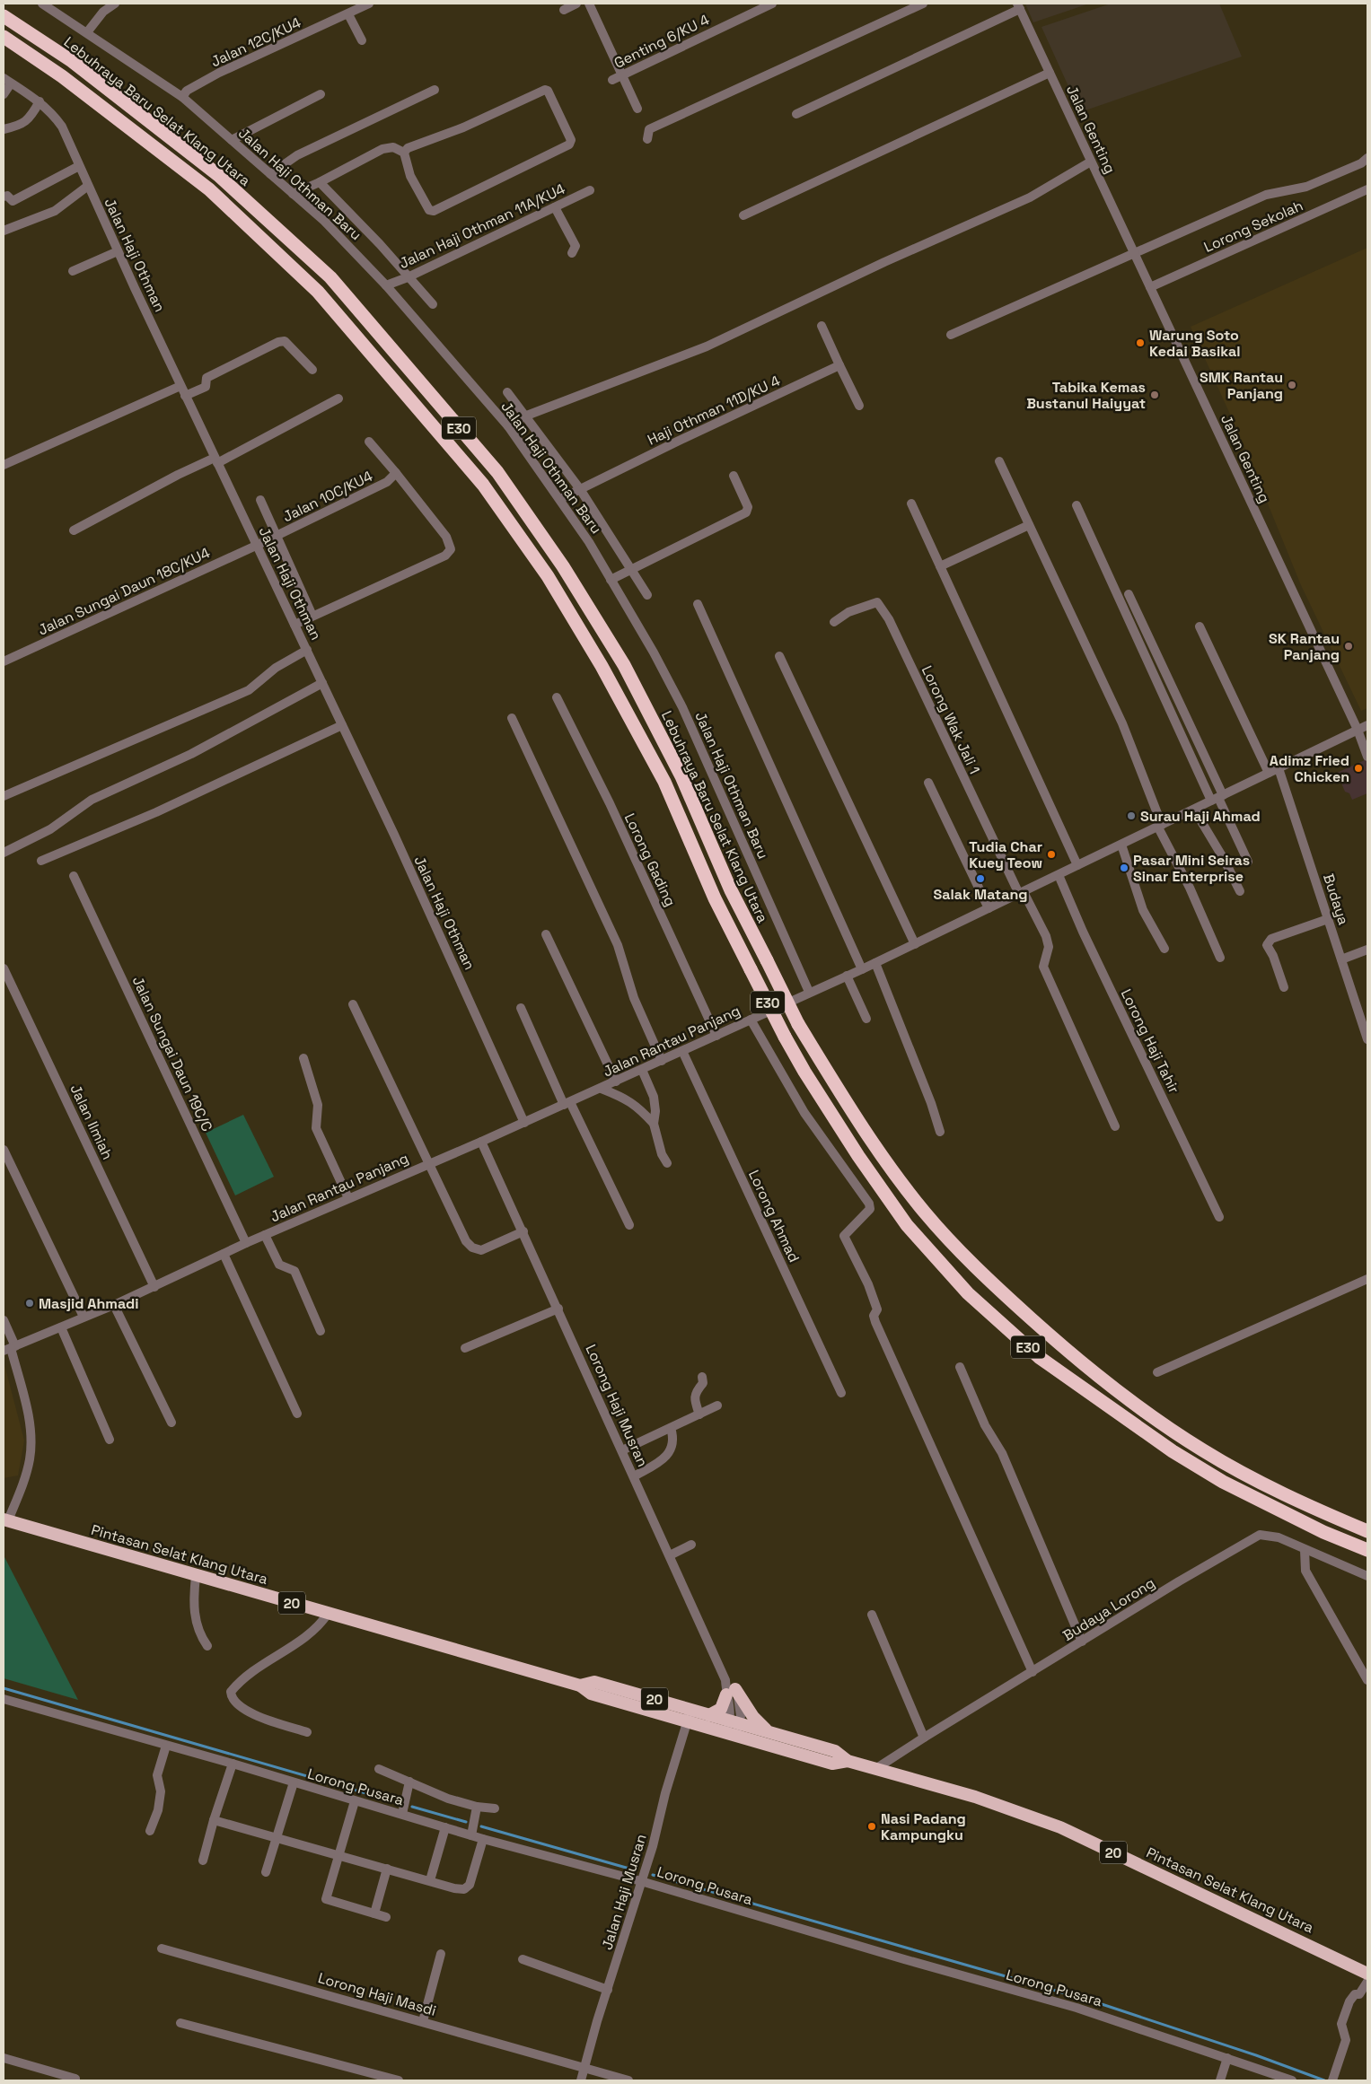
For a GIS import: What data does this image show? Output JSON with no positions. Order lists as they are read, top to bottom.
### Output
{
  "streets": {
    "highway": [
      "Lebuhraya Baru Selat Klang Utara",
      "E30",
      "Pintasan Selat Klang Utara",
      "20"
    ],
    "street": [
      "Genting 6/KU 4",
      "Jalan 12C/KU4",
      "Jalan Genting",
      "Jalan Haji Othman Baru",
      "Jalan Haji Othman 11A/KU4",
      "Lorong Sekolah",
      "Jalan Haji Othman",
      "Haji Othman 11D/KU 4",
      "Jalan 10C/KU4",
      "Jalan Sungai Daun 18C/KU4",
      "Lorong Wak Jali 1",
      "Lorong Gading",
      "Budaya",
      "Jalan Rantau Panjang",
      "Lorong Haji Tahir",
      "Jalan Sungai Daun 19C/C",
      "Jalan Ilmiah",
      "Lorong Ahmad",
      "Lorong Haji Musran",
      "Budaya Lorong",
      "Lorong Pusara",
      "Jalan Haji Musran",
      "Lorong Haji Masdi"
    ]
  },
  "crossings": [
    ["Jalan 12C/KU4", "Jalan Haji Othman Baru"],
    ["Jalan Genting", "Lorong Sekolah"],
    ["Jalan Genting", "Jalan Rantau Panjang"],
    ["Jalan Haji Othman Baru", "Jalan Haji Othman 11A/KU4"],
    ["Jalan Haji Othman Baru", "Haji Othman 11D/KU 4"],
    ["Jalan Haji Othman Baru", "Jalan Rantau Panjang"],
    ["Jalan Haji Othman", "Jalan 10C/KU4"],
    ["Jalan Haji Othman", "Jalan Sungai Daun 18C/KU4"],
    ["Jalan Haji Othman", "Jalan Rantau Panjang"],
    ["Jalan 10C/KU4", "Jalan Sungai Daun 18C/KU4"],
    ["Lorong Wak Jali 1", "Jalan Rantau Panjang"],
    ["Lorong Gading", "Jalan Rantau Panjang"],
    ["Budaya", "Jalan Rantau Panjang"],
    ["Jalan Rantau Panjang", "Lorong Haji Tahir"],
    ["Jalan Rantau Panjang", "Jalan Sungai Daun 19C/C"],
    ["Jalan Rantau Panjang", "Jalan Ilmiah"],
    ["Jalan Rantau Panjang", "Lorong Ahmad"],
    ["Jalan Rantau Panjang", "Lorong Haji Musran"],
    ["Pintasan Selat Klang Utara", "Budaya Lorong"],
    ["Pintasan Selat Klang Utara", "Jalan Haji Musran"],
    ["Lorong Pusara", "Jalan Haji Musran"],
    ["Jalan Haji Musran", "Lorong Haji Masdi"]
  ],
  "places": [
    "Warung Soto Kedai Basikal",
    "SMK Rantau Panjang",
    "Tabika Kemas Bustanul Haiyyat",
    "SK Rantau Panjang",
    "Adimz Fried Chicken",
    "Surau Haji Ahmad",
    "Tudia Char Kuey Teow",
    "Pasar Mini Seiras Sinar Enterprise",
    "Salak Matang",
    "Masjid Ahmadi",
    "Nasi Padang Kampungku"
  ]
}
